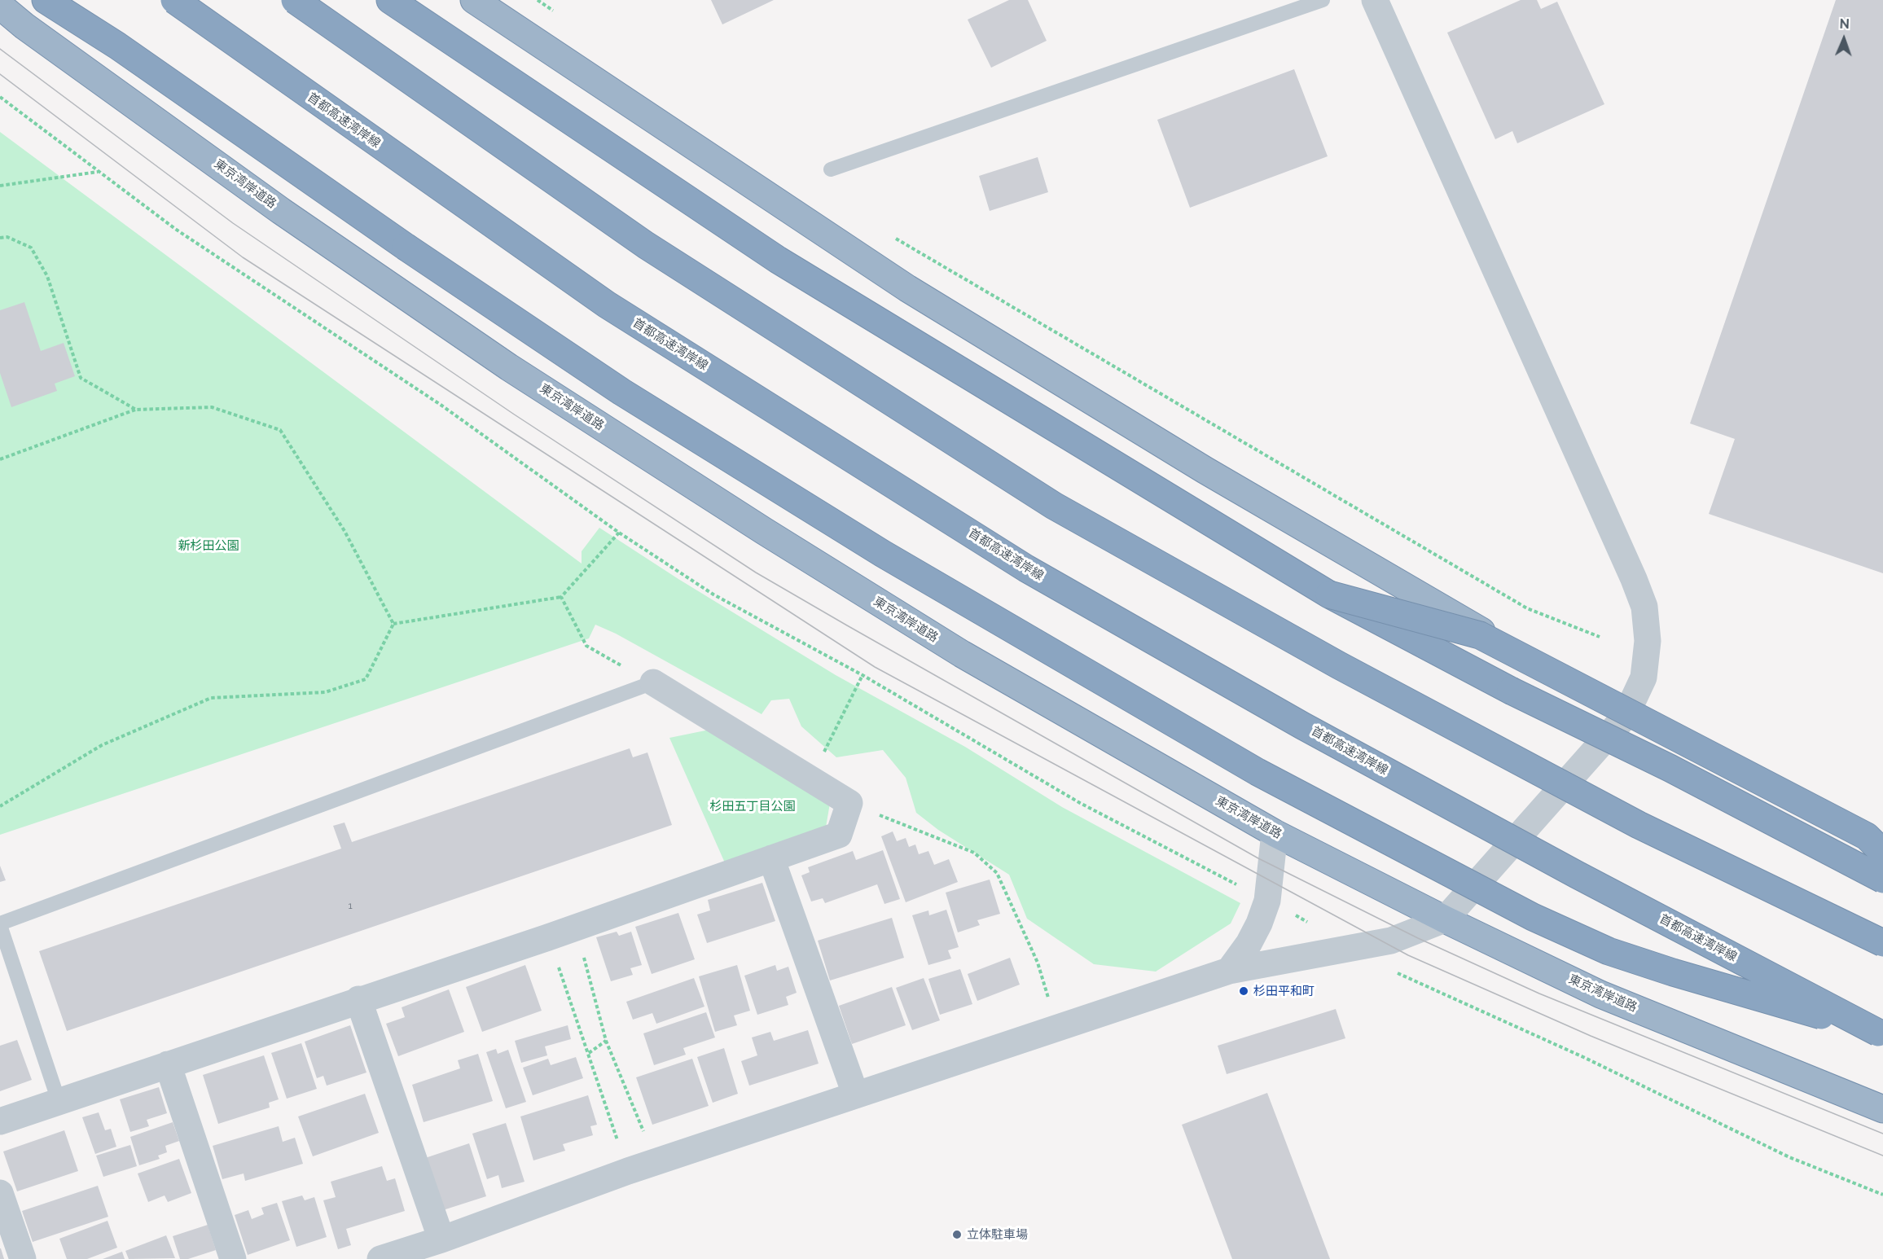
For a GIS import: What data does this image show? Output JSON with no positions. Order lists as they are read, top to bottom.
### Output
{
  "streets": {
    "highway": ["首都高速湾岸線", "東京湾岸道路"]
  },
  "parks": ["新杉田公園", "杉田五丁目公園"],
  "places": ["杉田平和町", "立体駐車場"],
  "house_numbers": ["1"],
  "north": "top"
}
